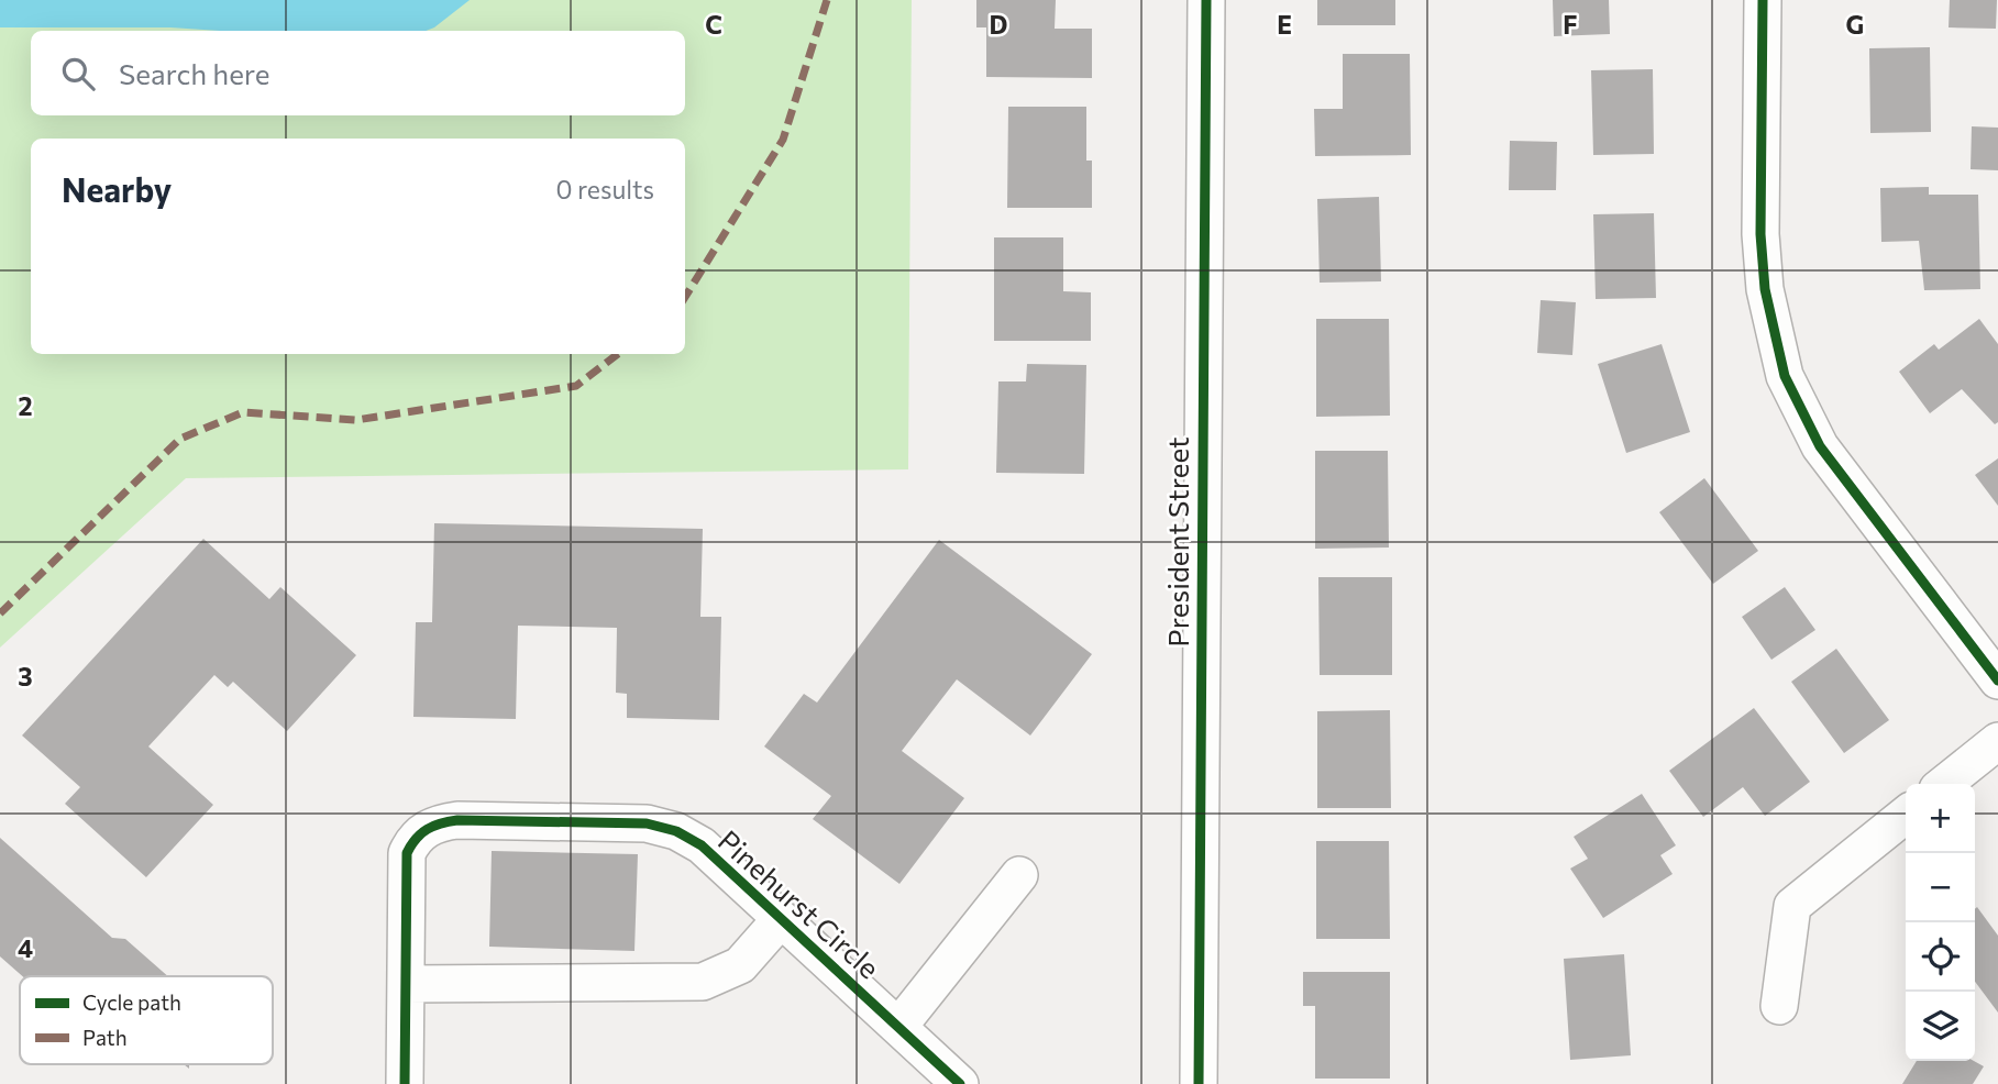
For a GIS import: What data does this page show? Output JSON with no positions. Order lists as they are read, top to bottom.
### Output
{
  "streets": {
    "street": ["President Street", "Pinehurst Circle"]
  },
  "legend": ["Cycle path", "Path"],
  "page": {
    "search": "Search here",
    "heading": ["Nearby", "0 results"],
    "map_buttons": ["+", "−"]
  },
  "grid": {
    "columns": [
      "C",
      "D",
      "E",
      "F",
      "G"
    ],
    "rows": ["2", "3", "4"]
  }
}
